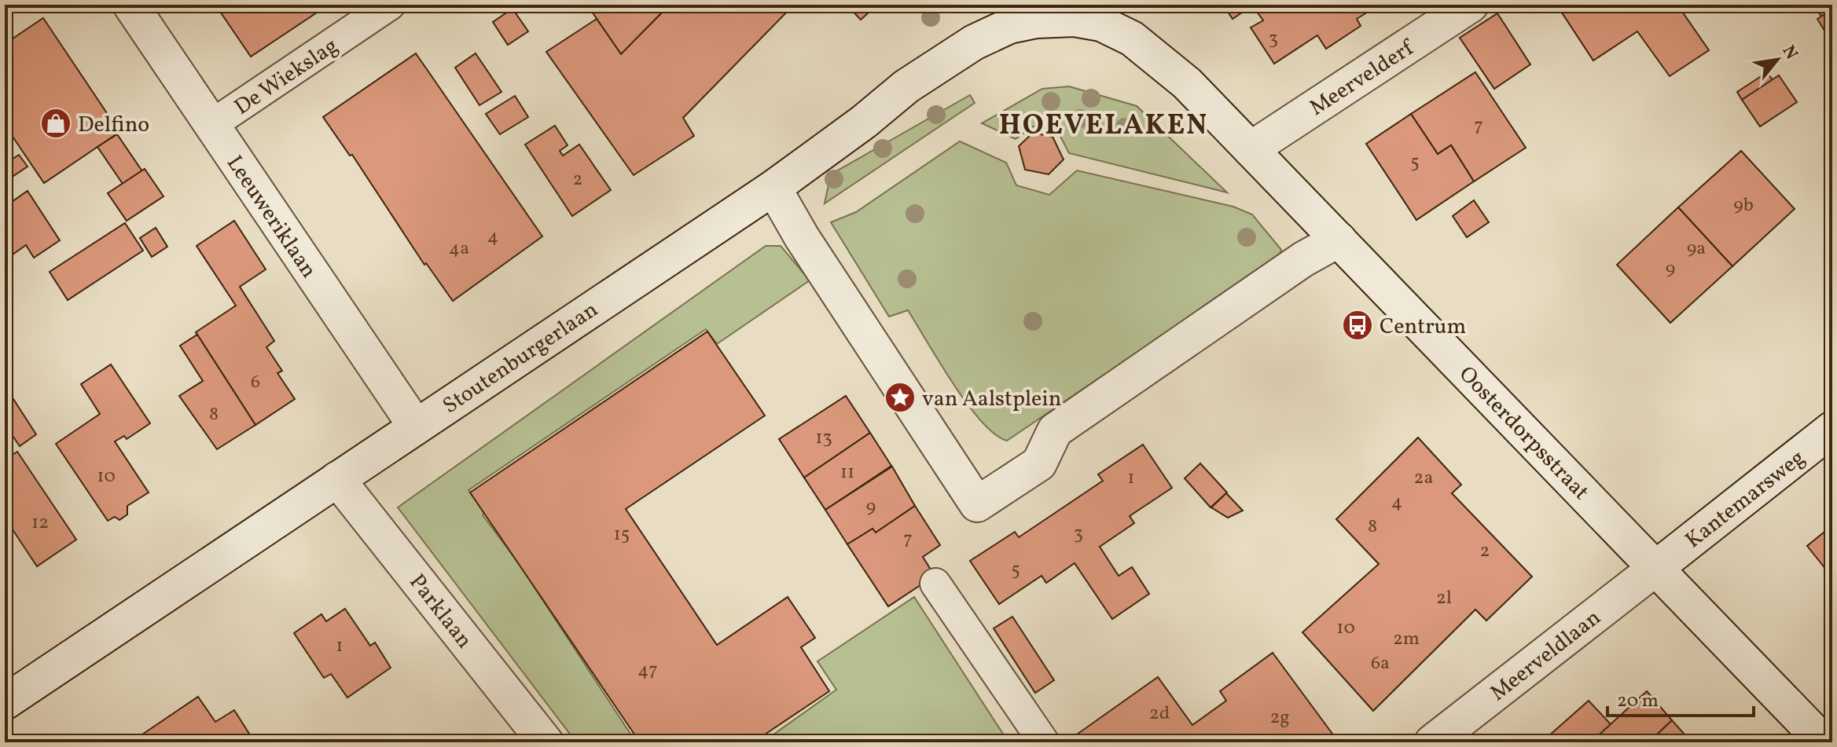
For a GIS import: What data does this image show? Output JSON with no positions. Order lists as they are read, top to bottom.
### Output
{
  "streets": {
    "street": [
      "Meervelderf",
      "Leeuweriklaan",
      "Stoutenburgerlaan",
      "Oosterdorpsstraat",
      "Kantemarsweg",
      "Parklaan",
      "Meerveldlaan"
    ],
    "lane": ["De Wiekslag"]
  },
  "crossings": [
    ["De Wiekslag", "Leeuweriklaan"],
    ["Meervelderf", "Oosterdorpsstraat"],
    ["Leeuweriklaan", "Stoutenburgerlaan"],
    ["Stoutenburgerlaan", "Oosterdorpsstraat"],
    ["Stoutenburgerlaan", "Parklaan"],
    ["Oosterdorpsstraat", "Kantemarsweg"],
    ["Oosterdorpsstraat", "Meerveldlaan"],
    ["Kantemarsweg", "Meerveldlaan"]
  ],
  "districts": ["HOEVELAKEN"],
  "places": {
    "shop": ["Delfino"],
    "bus stop": ["Centrum"],
    "place": ["van Aalstplein"]
  },
  "house_numbers": [
    "3",
    "7",
    "5",
    "2",
    "9b",
    "4",
    "4a",
    "9a",
    "9",
    "6",
    "8",
    "13",
    "11",
    "10",
    "1",
    "2a",
    "4",
    "9",
    "12",
    "8",
    "3",
    "15",
    "7",
    "2",
    "5",
    "2l",
    "10",
    "2m",
    "1",
    "6a",
    "47",
    "2d",
    "2g"
  ],
  "scale_bar": "20 m",
  "north": "top right"
}
